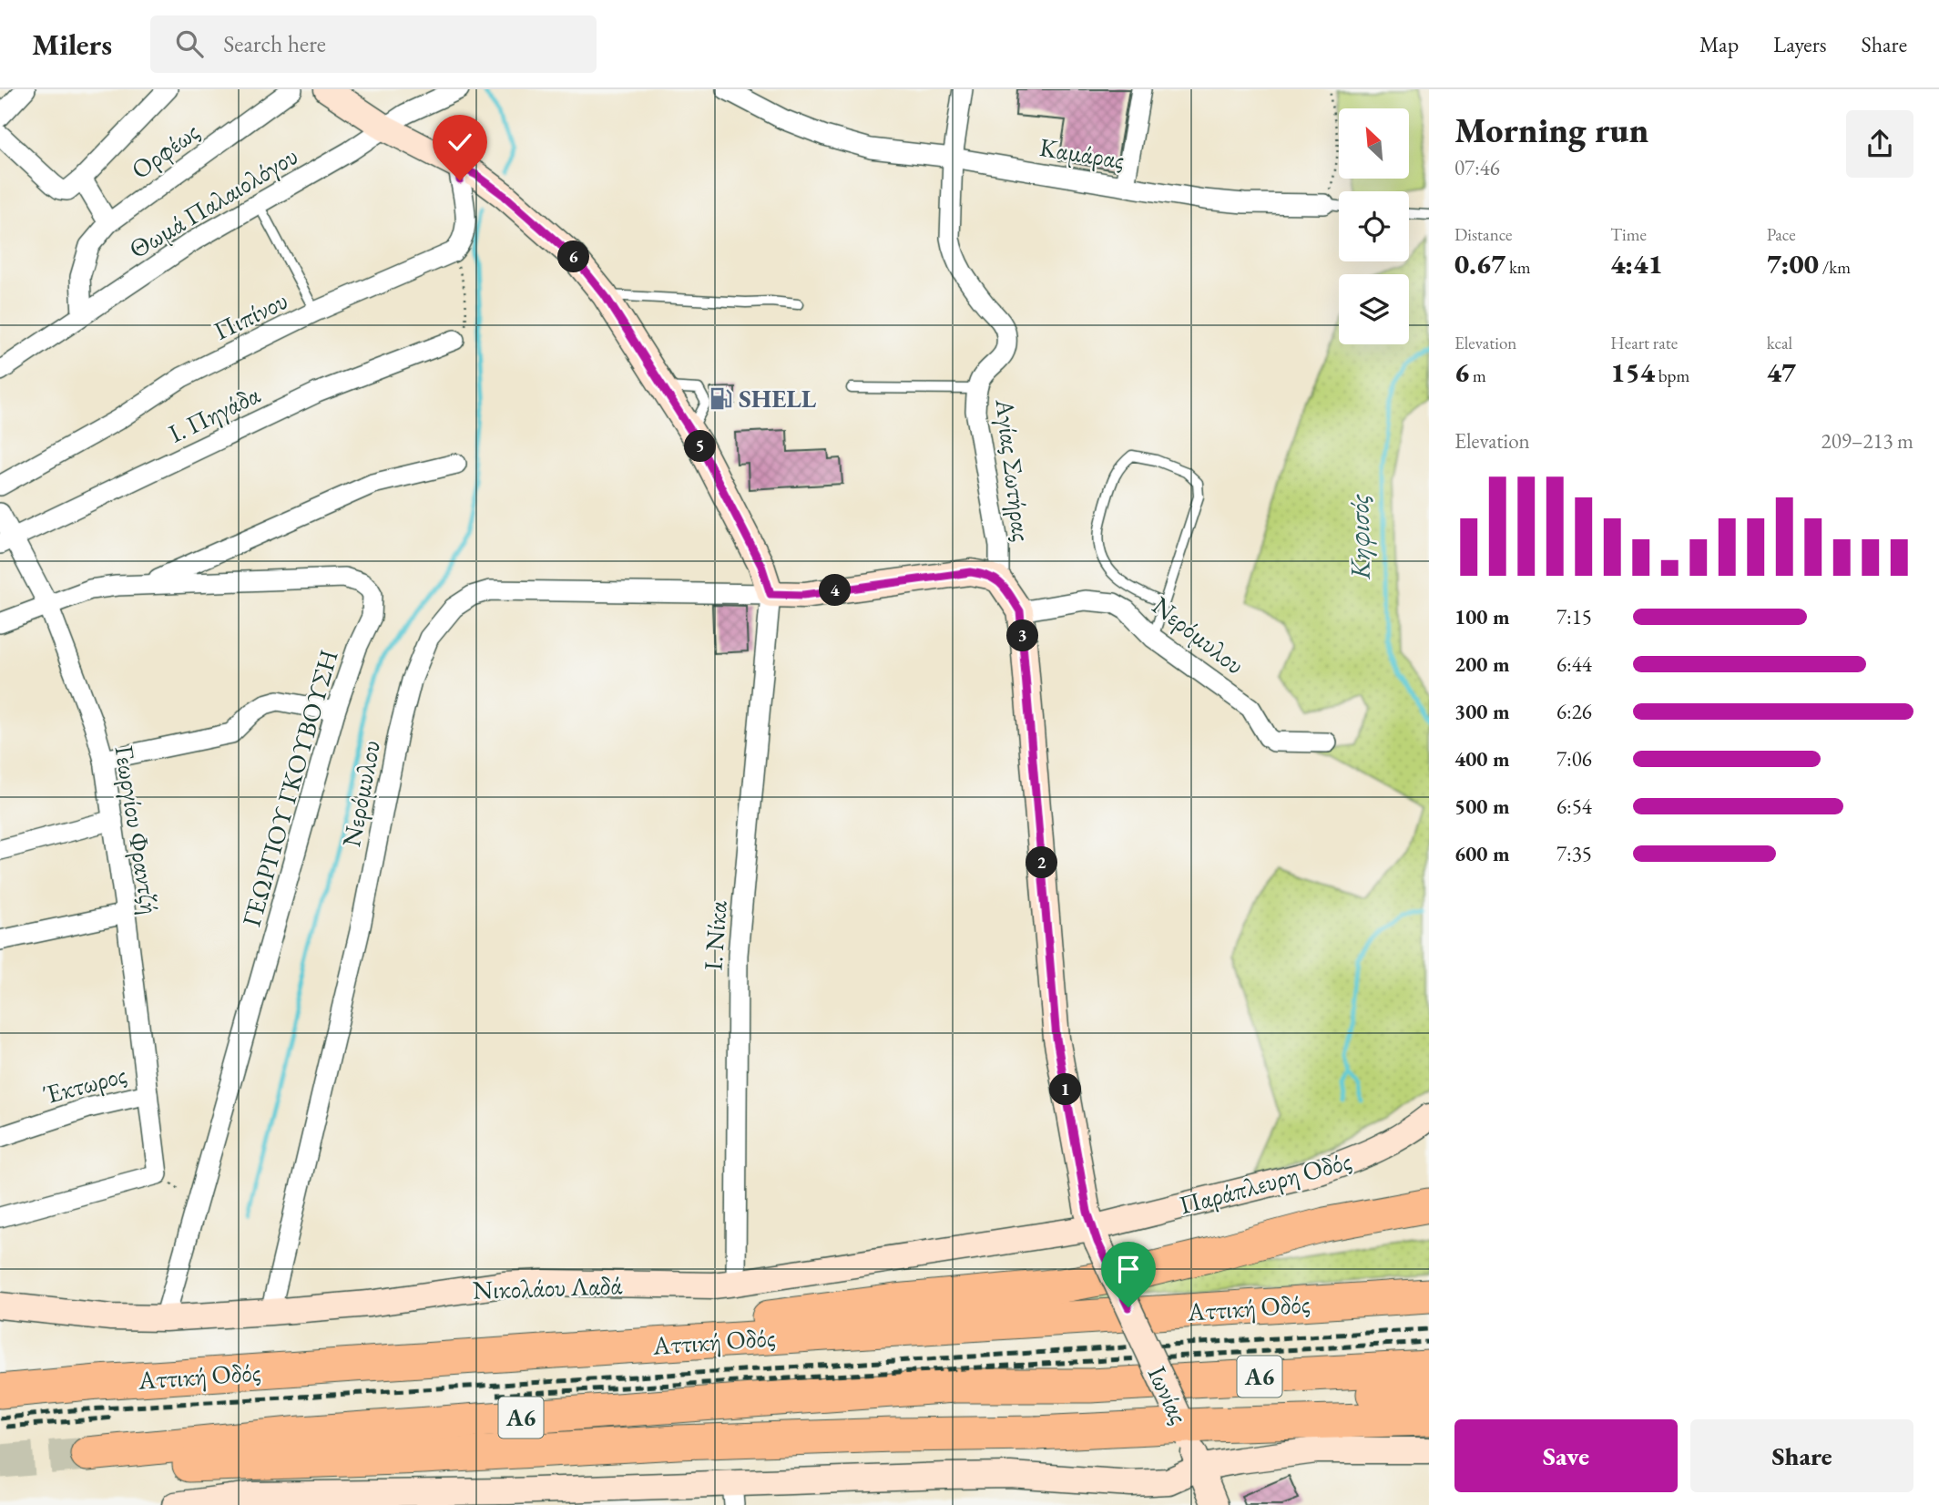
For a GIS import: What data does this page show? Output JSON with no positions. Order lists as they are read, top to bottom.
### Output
{
  "streets": {
    "highway": ["Αττική Οδός", "Α6"],
    "street": [
      "Ορφέως",
      "Καμάρας",
      "Θωμά Παλαιολόγου",
      "Πιπίνου",
      "Ι. Πηγάδα",
      "Αγίας Σωτήρας",
      "Νερόμυλου",
      "ΓΕΩΡΓΙΟΥ ΓΚΟΥΒΟΥΣΗ",
      "Γεωργίου Φραντζή",
      "Ι. Νίκα",
      "Έκτωρος",
      "Παράπλευρη Οδός",
      "Νικολάου Λαδά",
      "Ιωνίας"
    ]
  },
  "crossings": [
    ["Ορφέως", "Θωμά Παλαιολόγου"],
    ["Καμάρας", "Αγίας Σωτήρας"],
    ["Ι. Πηγάδα", "Γεωργίου Φραντζή"],
    ["Αγίας Σωτήρας", "Ιωνίας"],
    ["Νερόμυλου", "Ι. Νίκα"],
    ["Νερόμυλου", "Νικολάου Λαδά"],
    ["Νερόμυλου", "Ιωνίας"],
    ["ΓΕΩΡΓΙΟΥ ΓΚΟΥΒΟΥΣΗ", "Γεωργίου Φραντζή"],
    ["ΓΕΩΡΓΙΟΥ ΓΚΟΥΒΟΥΣΗ", "Νικολάου Λαδά"],
    ["Γεωργίου Φραντζή", "Έκτωρος"],
    ["Ι. Νίκα", "Νικολάου Λαδά"],
    ["Παράπλευρη Οδός", "Νικολάου Λαδά"],
    ["Παράπλευρη Οδός", "Ιωνίας"],
    ["Νικολάου Λαδά", "Ιωνίας"]
  ],
  "water": ["Κηφισός"],
  "places": {
    "fuel station": ["SHELL"]
  },
  "north": "top left",
  "page": {
    "header": "Milers",
    "search": "Search here",
    "nav": ["Map", "Layers", "Share"],
    "heading": ["Morning run", "07:46"],
    "stats": [
      ["Distance", "0.67 km"],
      ["Time", "4:41"],
      ["Pace", "7:00 /km"],
      ["Elevation", "6 m"],
      ["Heart rate", "154 bpm"],
      ["kcal", "47"]
    ],
    "pins": [
      "6",
      "5",
      "4",
      "3",
      "2",
      "1"
    ],
    "chart": ["Elevation", "209–213 m"],
    "list": [
      {
        "name": "100 m",
        "note": "7:15"
      },
      {
        "name": "200 m",
        "note": "6:44"
      },
      {
        "name": "300 m",
        "note": "6:26"
      },
      {
        "name": "400 m",
        "note": "7:06"
      },
      {
        "name": "500 m",
        "note": "6:54"
      },
      {
        "name": "600 m",
        "note": "7:35"
      }
    ],
    "buttons": ["Save", "Share"]
  }
}
